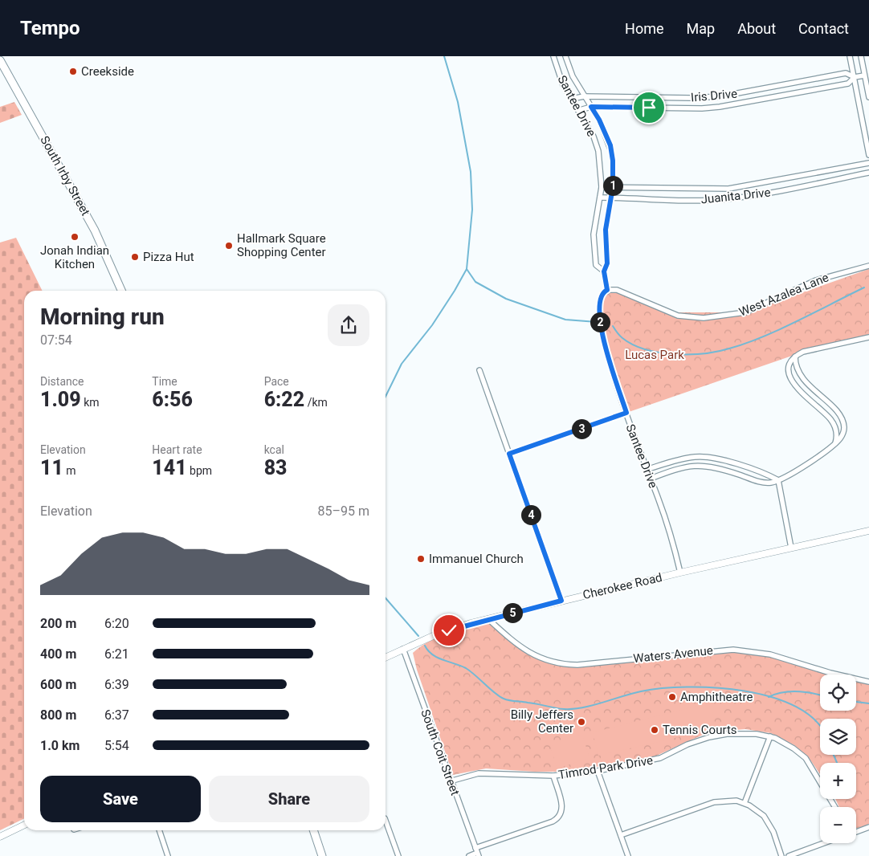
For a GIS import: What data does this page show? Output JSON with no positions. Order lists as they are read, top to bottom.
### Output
{
  "streets": {
    "main road": ["South Irby Street"],
    "street": [
      "Iris Drive",
      "Santee Drive",
      "Juanita Drive",
      "West Azalea Lane",
      "Cherokee Road",
      "Waters Avenue",
      "South Coit Street",
      "Timrod Park Drive"
    ]
  },
  "crossings": [
    ["Iris Drive", "Santee Drive"],
    ["Santee Drive", "Juanita Drive"],
    ["Santee Drive", "West Azalea Lane"],
    ["Santee Drive", "Cherokee Road"],
    ["Cherokee Road", "Waters Avenue"],
    ["Cherokee Road", "South Coit Street"],
    ["South Coit Street", "Timrod Park Drive"]
  ],
  "parks": ["Lucas Park"],
  "places": [
    "Creekside",
    "Jonah Indian Kitchen",
    "Hallmark Square Shopping Center",
    "Pizza Hut",
    "Immanuel Church",
    "Amphitheatre",
    "Billy Jeffers Center",
    "Tennis Courts"
  ],
  "page": {
    "header": "Tempo",
    "nav": [
      "Home",
      "Map",
      "About",
      "Contact"
    ],
    "pins": [
      "1",
      "2",
      "3",
      "4",
      "5"
    ],
    "heading": ["Morning run", "07:54"],
    "stats": [
      ["Distance", "1.09 km"],
      ["Time", "6:56"],
      ["Pace", "6:22 /km"],
      ["Elevation", "11 m"],
      ["Heart rate", "141 bpm"],
      ["kcal", "83"]
    ],
    "chart": ["Elevation", "85–95 m"],
    "list": [
      {
        "name": "200 m",
        "note": "6:20"
      },
      {
        "name": "400 m",
        "note": "6:21"
      },
      {
        "name": "600 m",
        "note": "6:39"
      },
      {
        "name": "800 m",
        "note": "6:37"
      },
      {
        "name": "1.0 km",
        "note": "5:54"
      }
    ],
    "map_buttons": ["+", "−"],
    "buttons": ["Save", "Share"]
  }
}
